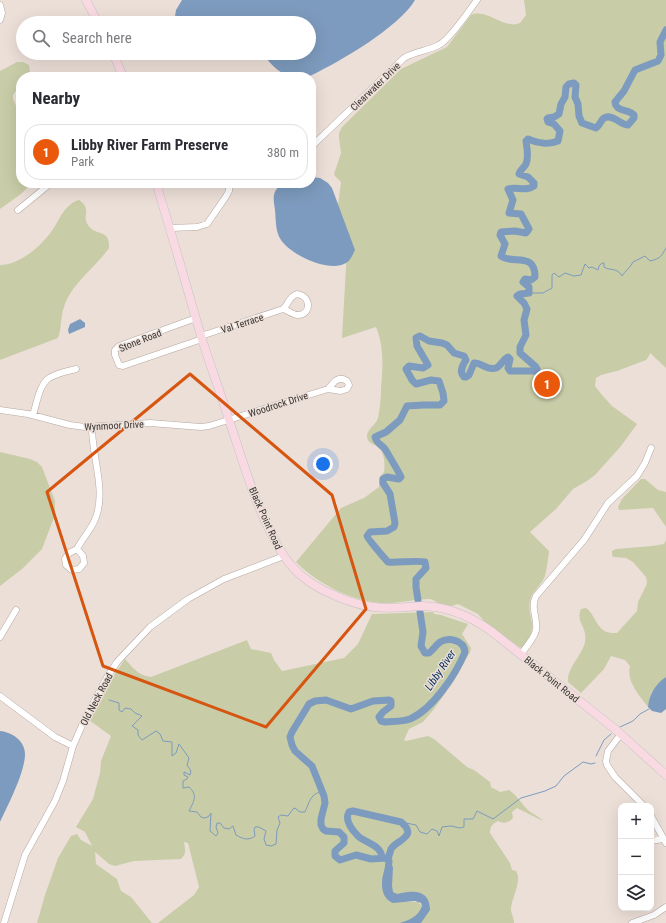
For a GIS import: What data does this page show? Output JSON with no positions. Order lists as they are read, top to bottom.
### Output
{
  "streets": {
    "main road": ["Black Point Road"],
    "street": [
      "Clearwater Drive",
      "Val Terrace",
      "Stone Road",
      "Woodrock Drive",
      "Wynmoor Drive",
      "Old Neck Road"
    ]
  },
  "crossings": [
    ["Val Terrace", "Stone Road"],
    ["Val Terrace", "Black Point Road"],
    ["Stone Road", "Black Point Road"],
    ["Woodrock Drive", "Wynmoor Drive"],
    ["Woodrock Drive", "Black Point Road"],
    ["Wynmoor Drive", "Black Point Road"],
    ["Black Point Road", "Old Neck Road"]
  ],
  "water": ["Libby River"],
  "page": {
    "search": "Search here",
    "heading": "Nearby",
    "list": [
      {
        "mark": "1",
        "name": "Libby River Farm Preserve",
        "note": "Park",
        "value": "380 m"
      }
    ],
    "pins": "1",
    "map_buttons": ["+", "−"]
  }
}
